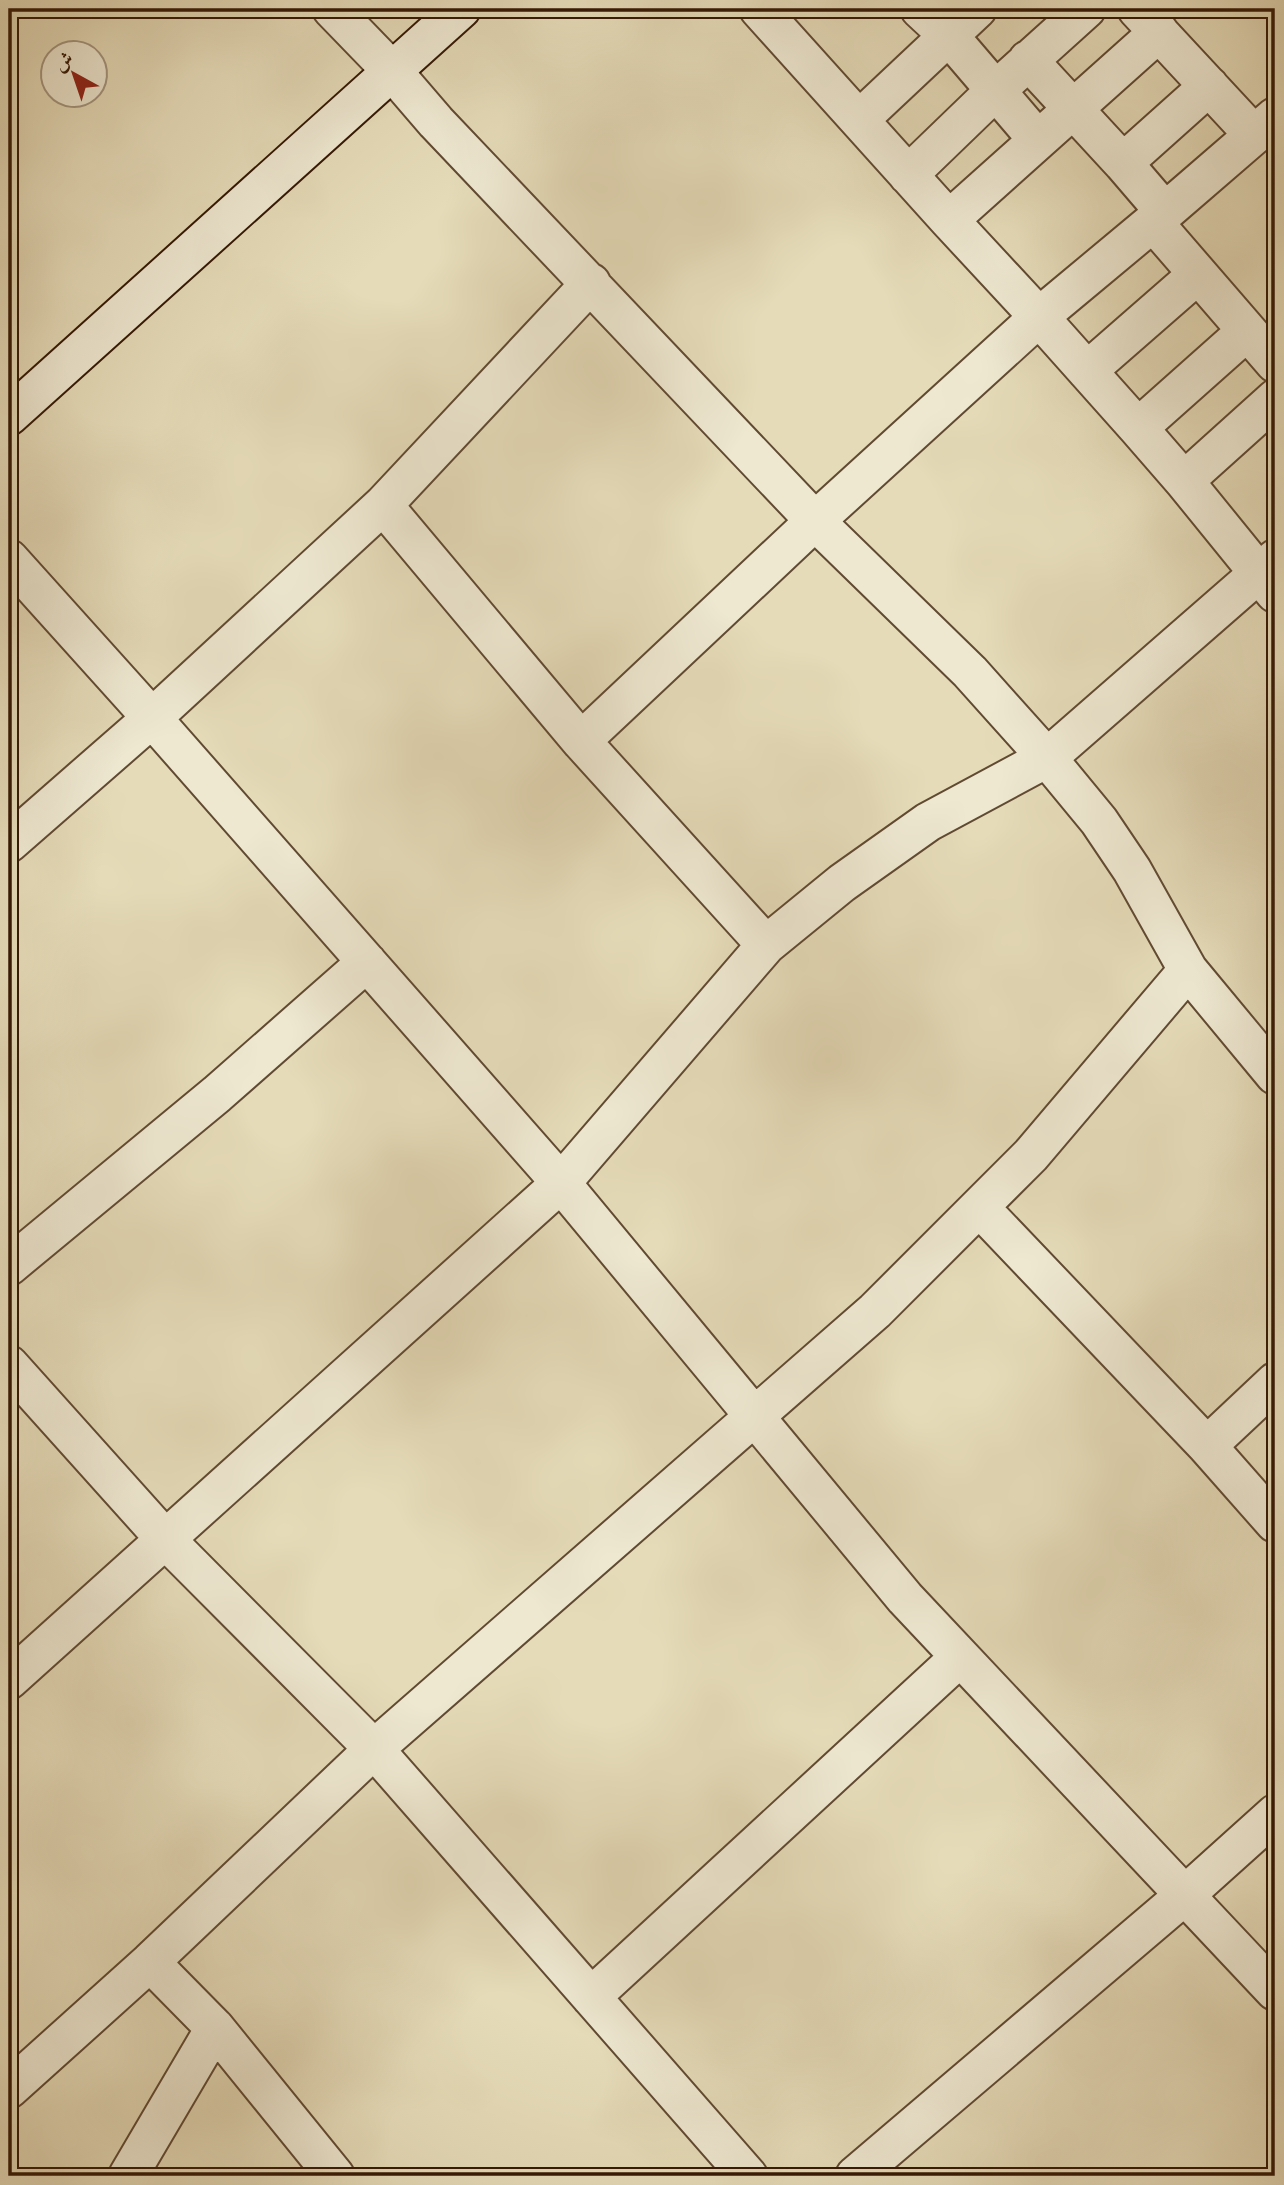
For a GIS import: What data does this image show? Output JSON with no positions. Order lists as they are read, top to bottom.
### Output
{
  "north": "top left"
}
